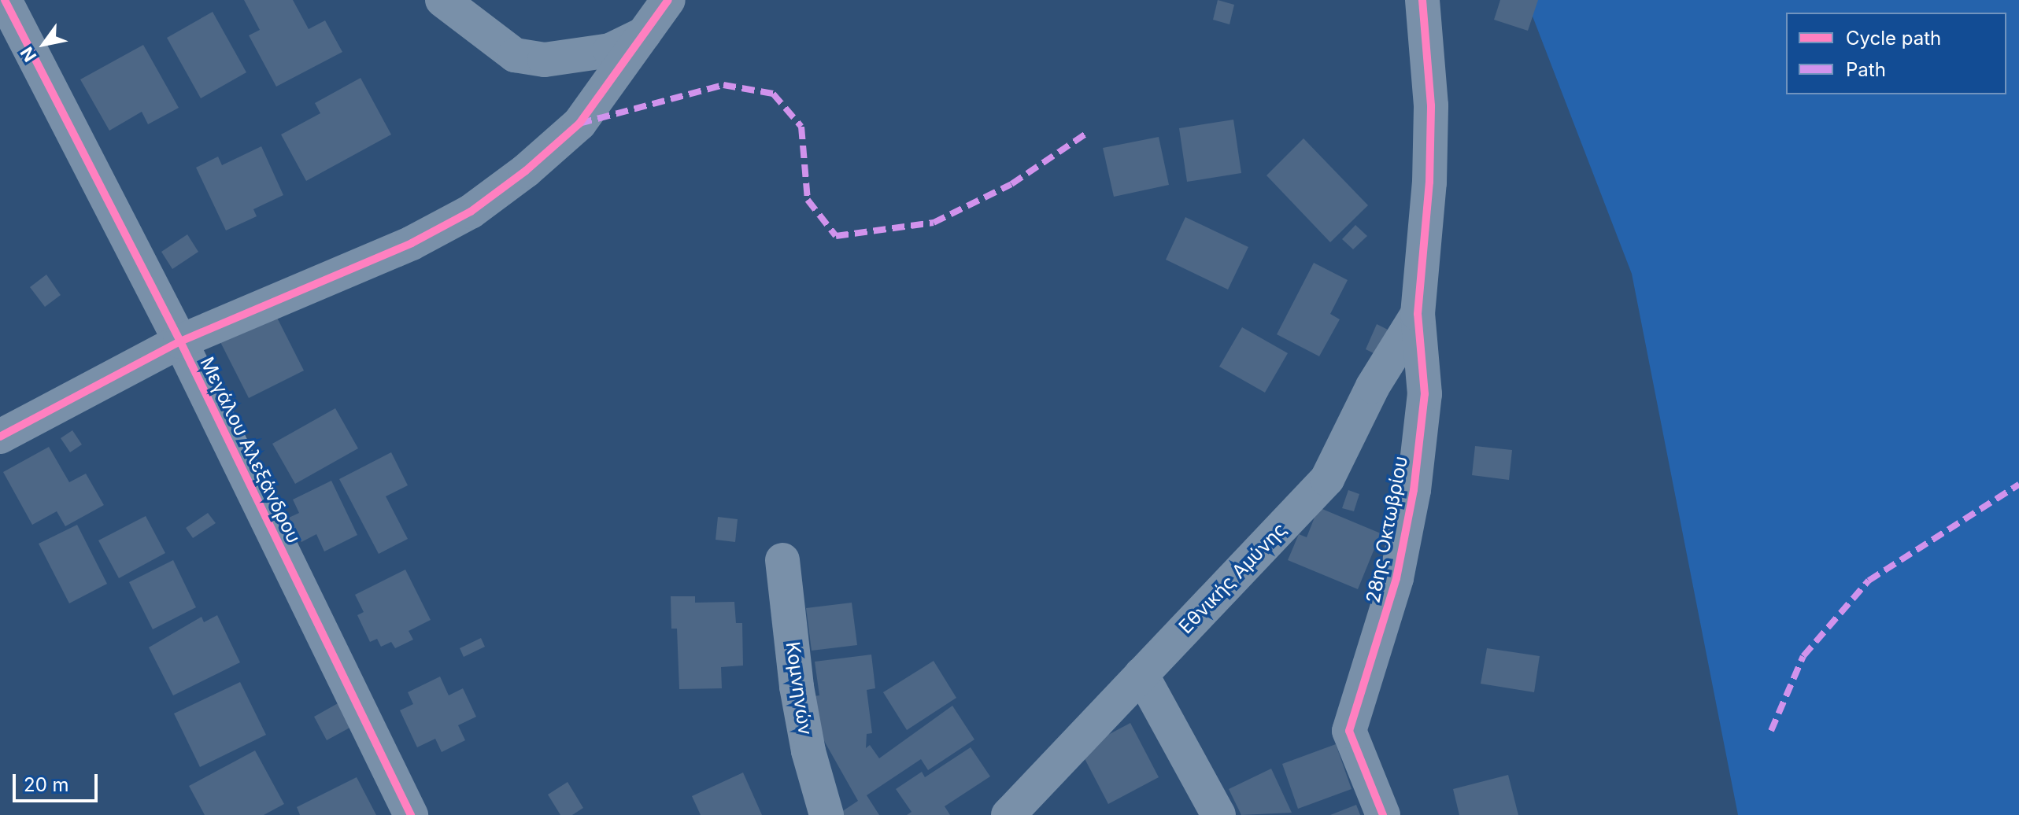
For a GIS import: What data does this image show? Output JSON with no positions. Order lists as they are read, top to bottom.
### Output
{
  "streets": {
    "street": [
      "Μεγάλου Αλεξάνδρου",
      "28ης Οκτωβρίου",
      "Εθνικής Αμύνης",
      "Κομνηνών"
    ]
  },
  "crossings": [
    ["28ης Οκτωβρίου", "Εθνικής Αμύνης"]
  ],
  "legend": ["Cycle path", "Path"],
  "scale_bar": "20 m",
  "north": "bottom left"
}
